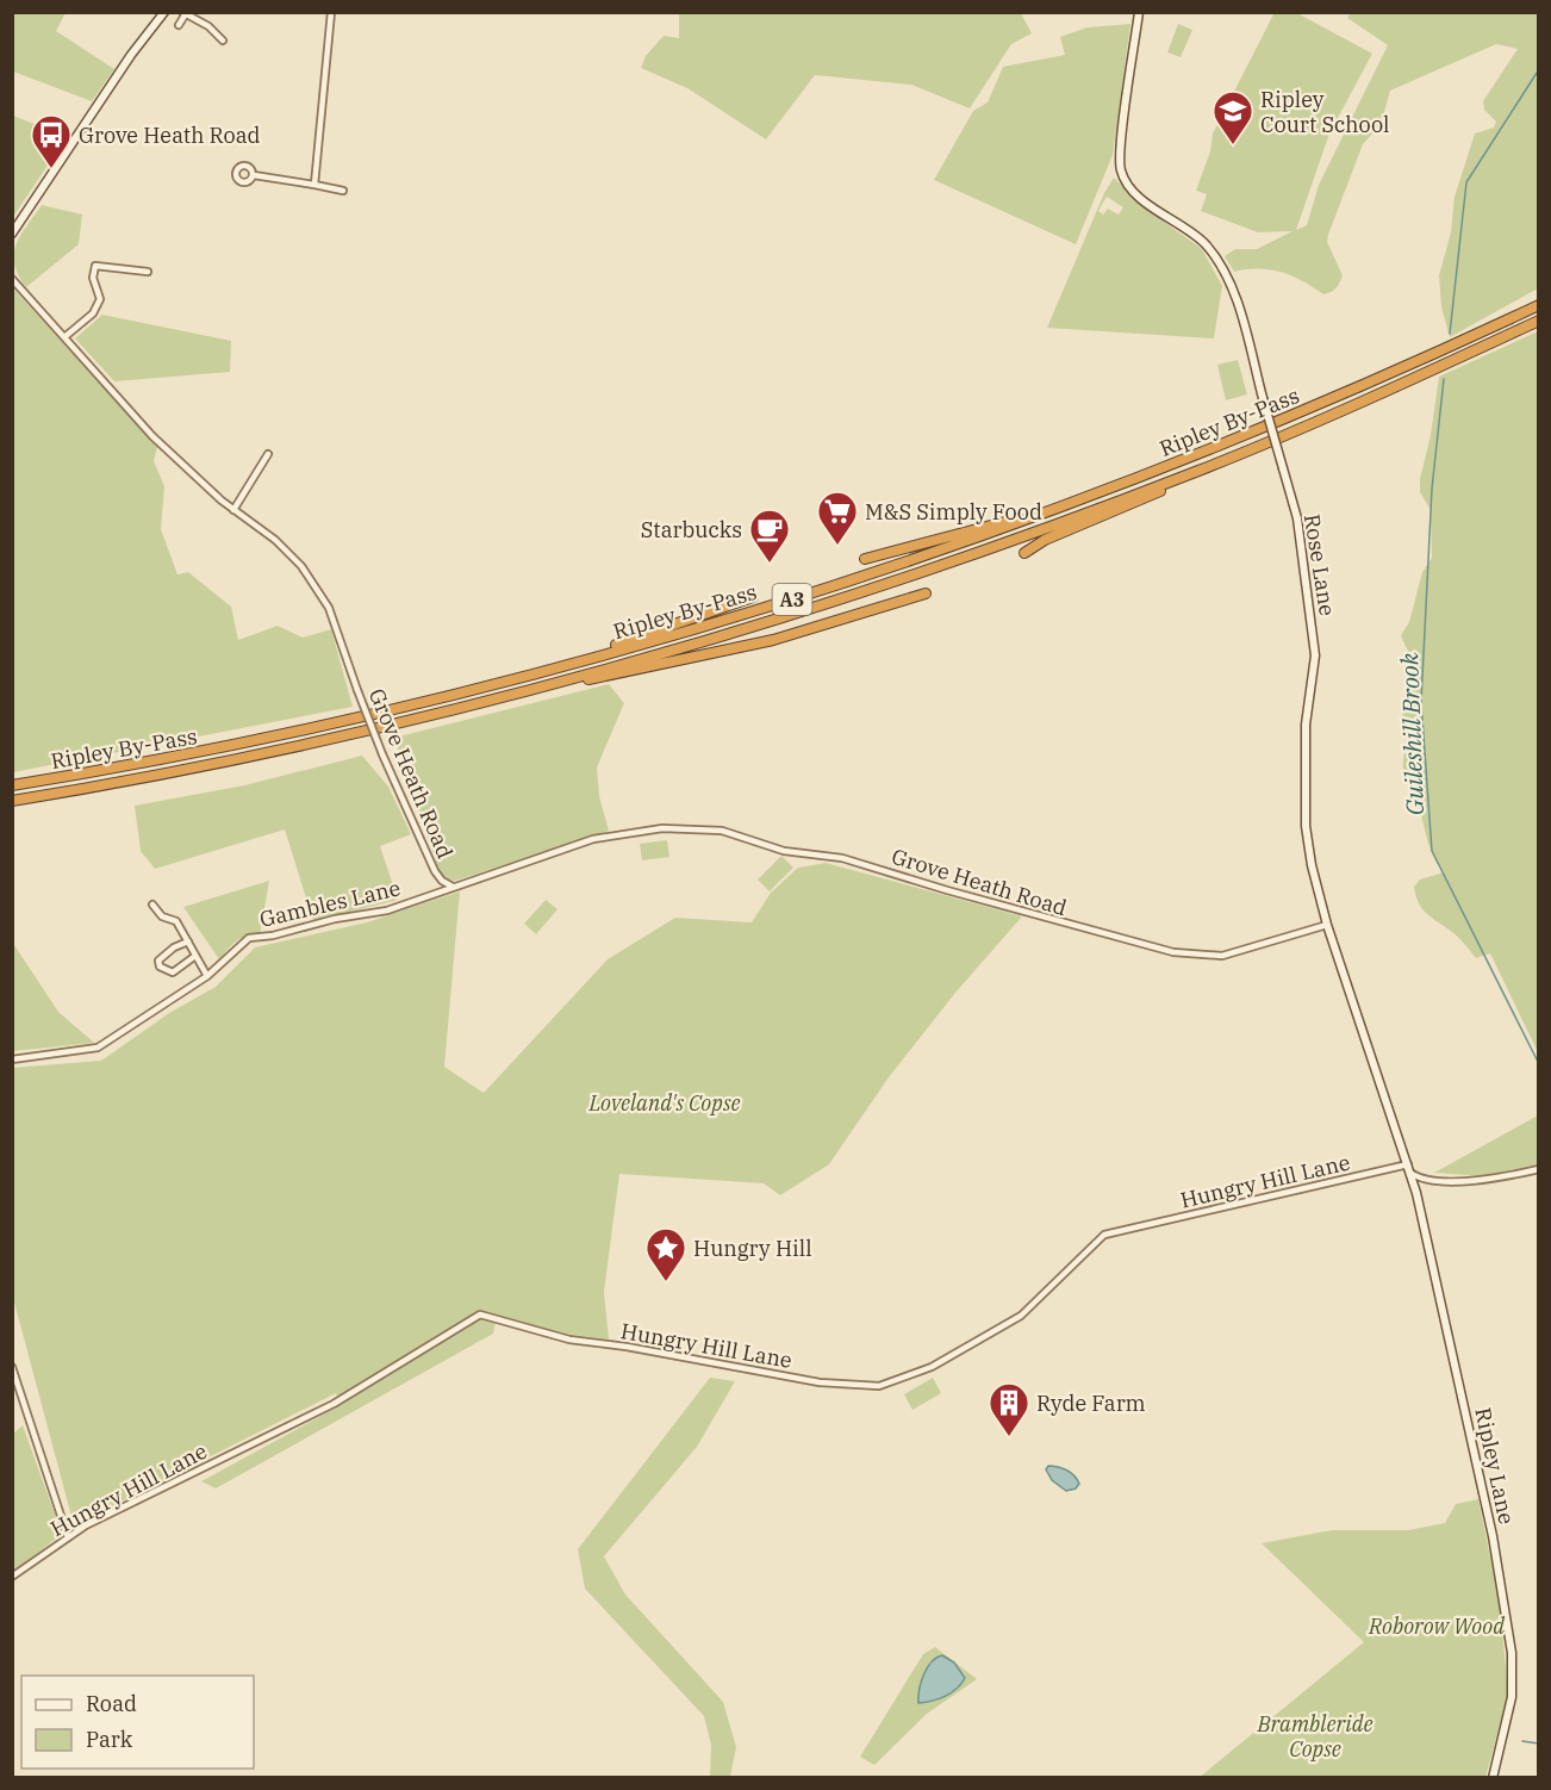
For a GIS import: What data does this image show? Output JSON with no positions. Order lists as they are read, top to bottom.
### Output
{
  "streets": {
    "highway": ["Ripley By-Pass", "A3"],
    "street": [
      "Rose Lane",
      "Grove Heath Road",
      "Gambles Lane",
      "Hungry Hill Lane",
      "Ripley Lane"
    ]
  },
  "crossings": [
    ["Rose Lane", "Grove Heath Road"],
    ["Rose Lane", "Hungry Hill Lane"],
    ["Rose Lane", "Ripley Lane"],
    ["Grove Heath Road", "Gambles Lane"],
    ["Hungry Hill Lane", "Ripley Lane"]
  ],
  "water": ["Guileshill Brook"],
  "parks": ["Loveland's Copse", "Roborow Wood", "Brambleride Copse"],
  "places": {
    "school or university": ["Ripley Court School"],
    "bus stop": ["Grove Heath Road"],
    "supermarket": ["M&S Simply Food"],
    "cafe": ["Starbucks"],
    "place": ["Hungry Hill"],
    "building": ["Ryde Farm"]
  },
  "legend": ["Road", "Park"]
}
